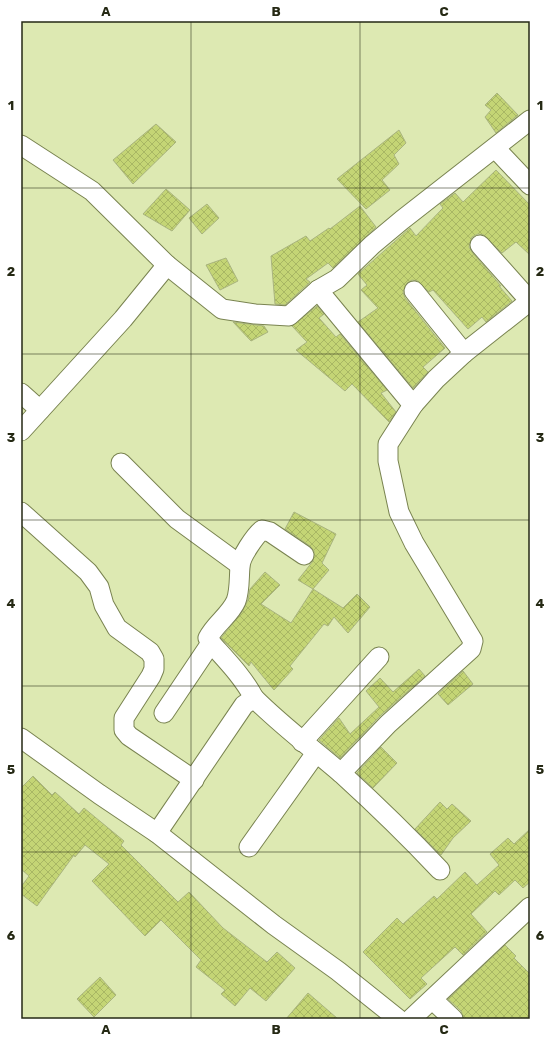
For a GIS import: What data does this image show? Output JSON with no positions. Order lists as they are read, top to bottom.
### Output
{
  "grid": {
    "columns": ["A", "B", "C"],
    "rows": [
      "1",
      "2",
      "3",
      "4",
      "5",
      "6"
    ]
  }
}
